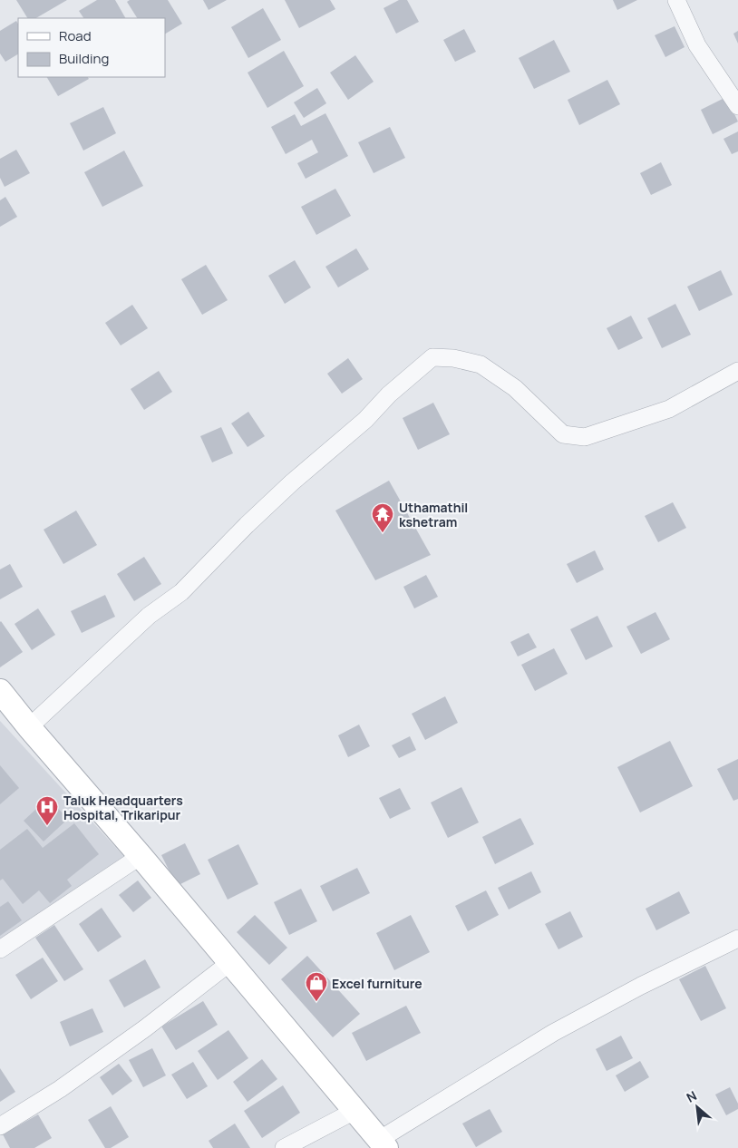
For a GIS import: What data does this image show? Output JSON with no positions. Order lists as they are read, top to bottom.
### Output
{
  "places": {
    "temple": ["Uthamathil kshetram"],
    "hospital": ["Taluk Headquarters Hospital, Trikaripur"],
    "shop": ["Excel furniture"]
  },
  "legend": ["Road", "Building"],
  "north": "top left"
}
